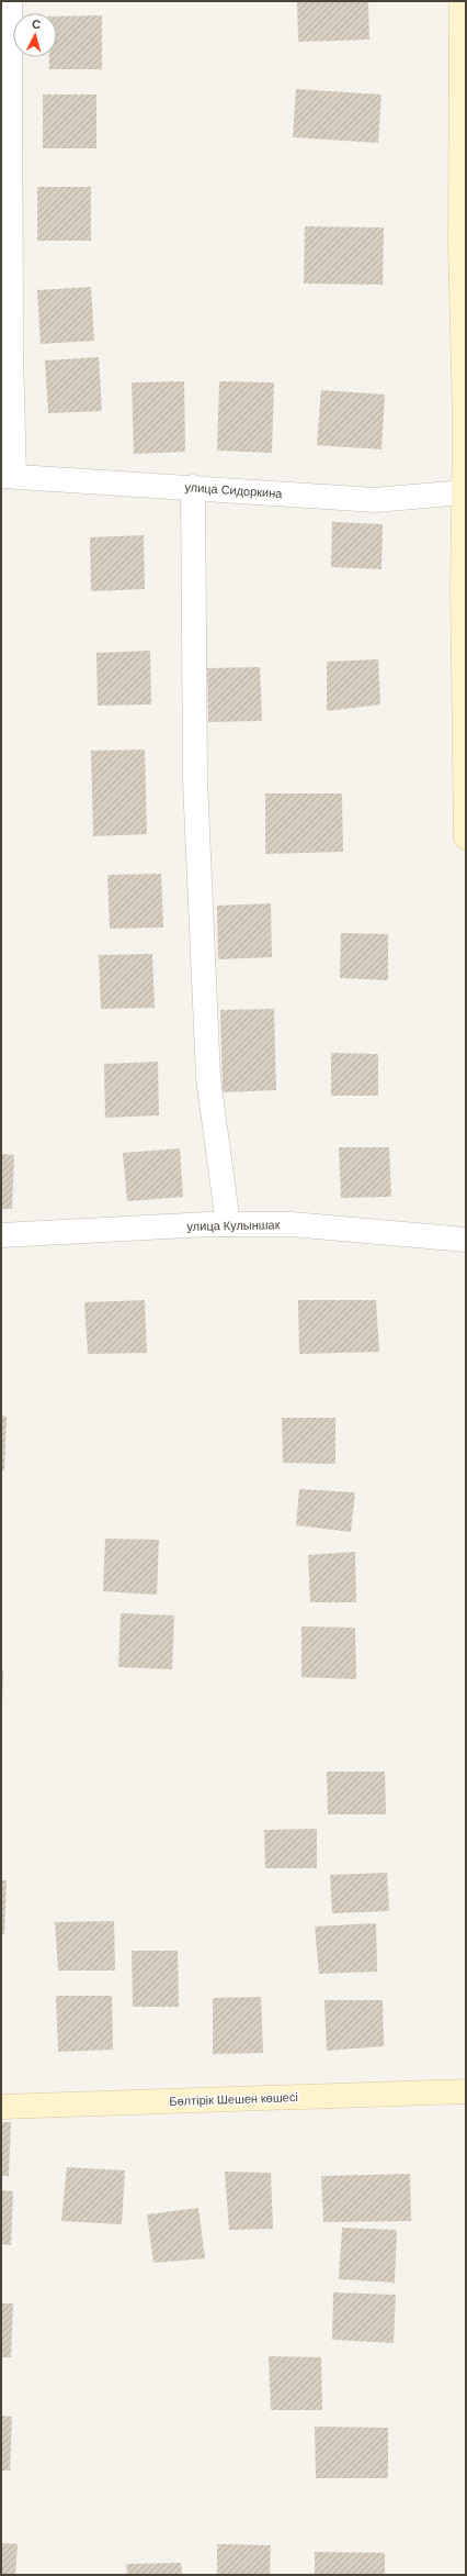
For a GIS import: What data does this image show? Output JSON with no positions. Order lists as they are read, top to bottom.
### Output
{
  "streets": {
    "main road": ["Бөлтірік Шешен көшесі"],
    "street": ["улица Сидоркина", "улица Кулыншак"]
  },
  "north": "top"
}
